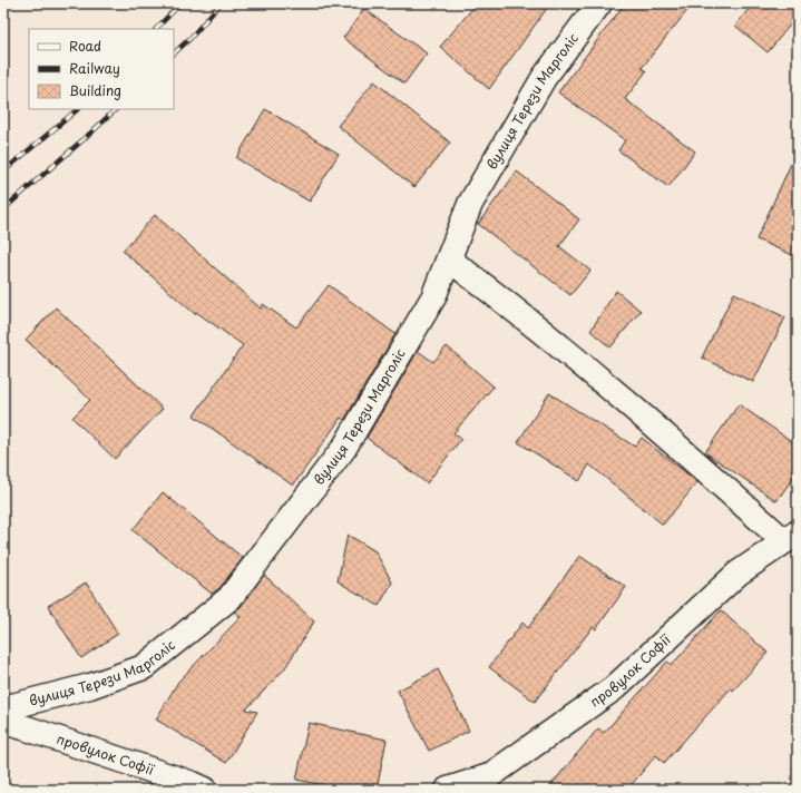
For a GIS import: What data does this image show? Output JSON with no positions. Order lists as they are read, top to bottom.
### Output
{
  "streets": {
    "street": ["вулиця Терези Марголіс", "провулок Софії"]
  },
  "legend": ["Road", "Railway", "Building"]
}
